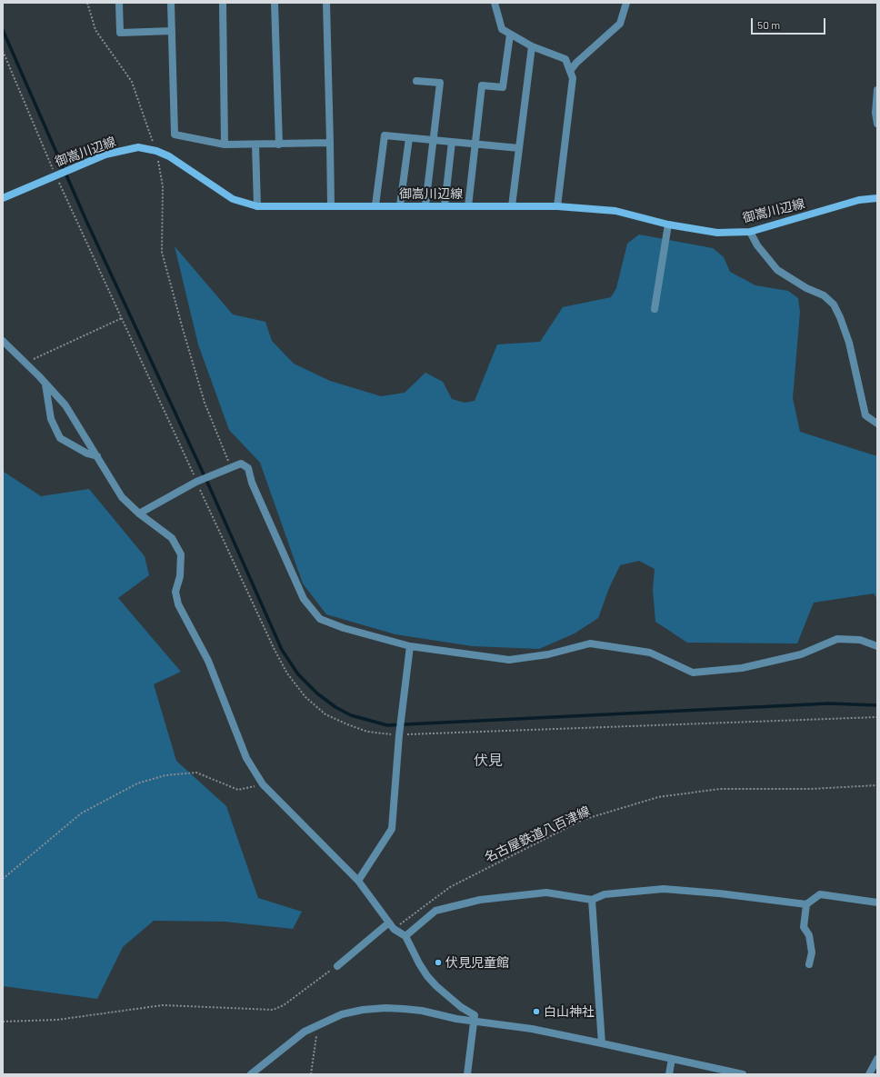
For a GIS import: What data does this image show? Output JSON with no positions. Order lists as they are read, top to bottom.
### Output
{
  "streets": {
    "main road": ["御嵩川辺線"],
    "path": ["名古屋鉄道八百津線"]
  },
  "districts": ["伏見"],
  "places": ["伏見児童館", "白山神社"],
  "scale_bar": "50 m"
}
